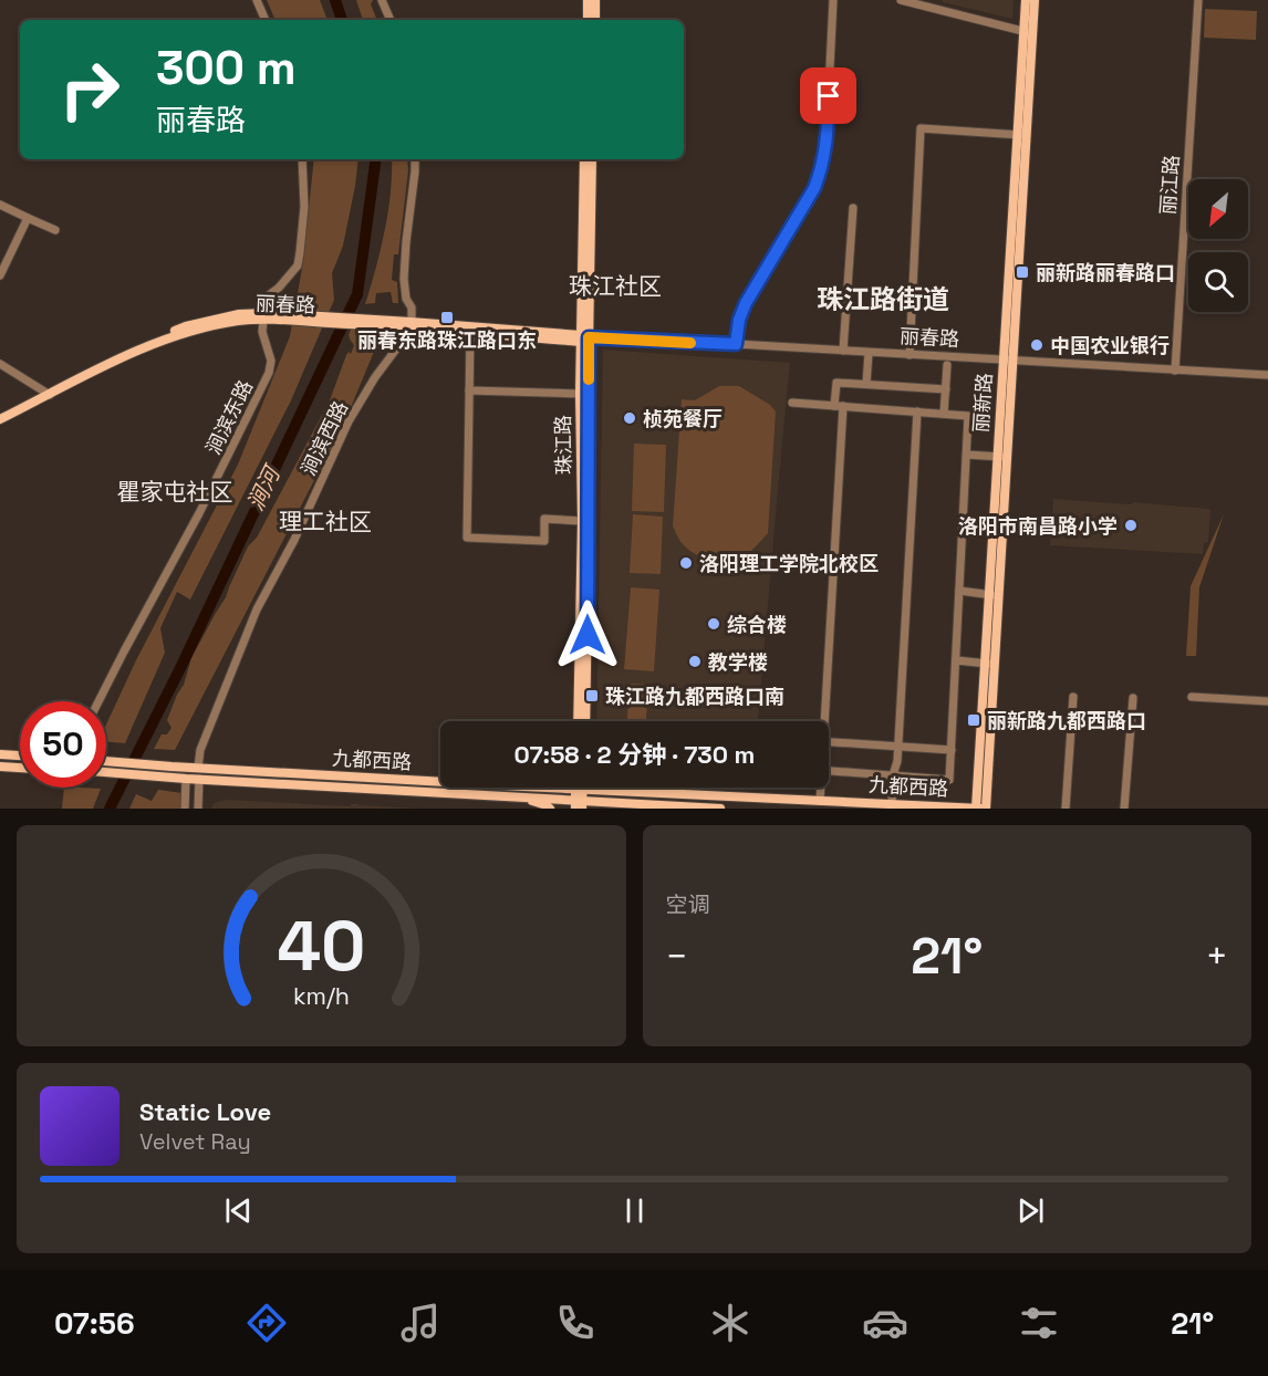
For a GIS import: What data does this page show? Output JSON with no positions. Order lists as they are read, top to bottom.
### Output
{
  "streets": {
    "main road": [
      "丽春路",
      "丽新路",
      "珠江路",
      "九都西路"
    ],
    "street": ["丽江路", "涧滨东路", "涧滨西路"]
  },
  "crossings": [
    ["丽江路", "丽春路"],
    ["丽春路", "丽新路"],
    ["丽春路", "涧滨东路"],
    ["丽春路", "涧滨西路"],
    ["丽春路", "珠江路"],
    ["丽新路", "九都西路"],
    ["涧滨西路", "九都西路"]
  ],
  "districts": [
    "珠江社区",
    "珠江路街道",
    "瞿家屯社区",
    "理工社区"
  ],
  "water": ["涧河"],
  "places": {
    "transit": [
      "丽新路丽春路口",
      "丽春东路珠江路口东",
      "珠江路九都西路口南",
      "丽新路九都西路口"
    ],
    "other": [
      "中国农业银行",
      "桢苑餐厅",
      "洛阳市南昌路小学",
      "洛阳理工学院北校区",
      "综合楼",
      "教学楼"
    ]
  },
  "north": "bottom left",
  "page": {
    "turn": ["300 m", "丽春路"],
    "limit": "50",
    "trip": "07:58 · 2 分钟 · 730 m",
    "tile": "空调",
    "heat": ["−", "21°", "+"],
    "song": ["Static Love", "Velvet Ray"],
    "tabs": ["07:56", "21°"],
    "gauge": ["40", "km/h"]
  }
}
